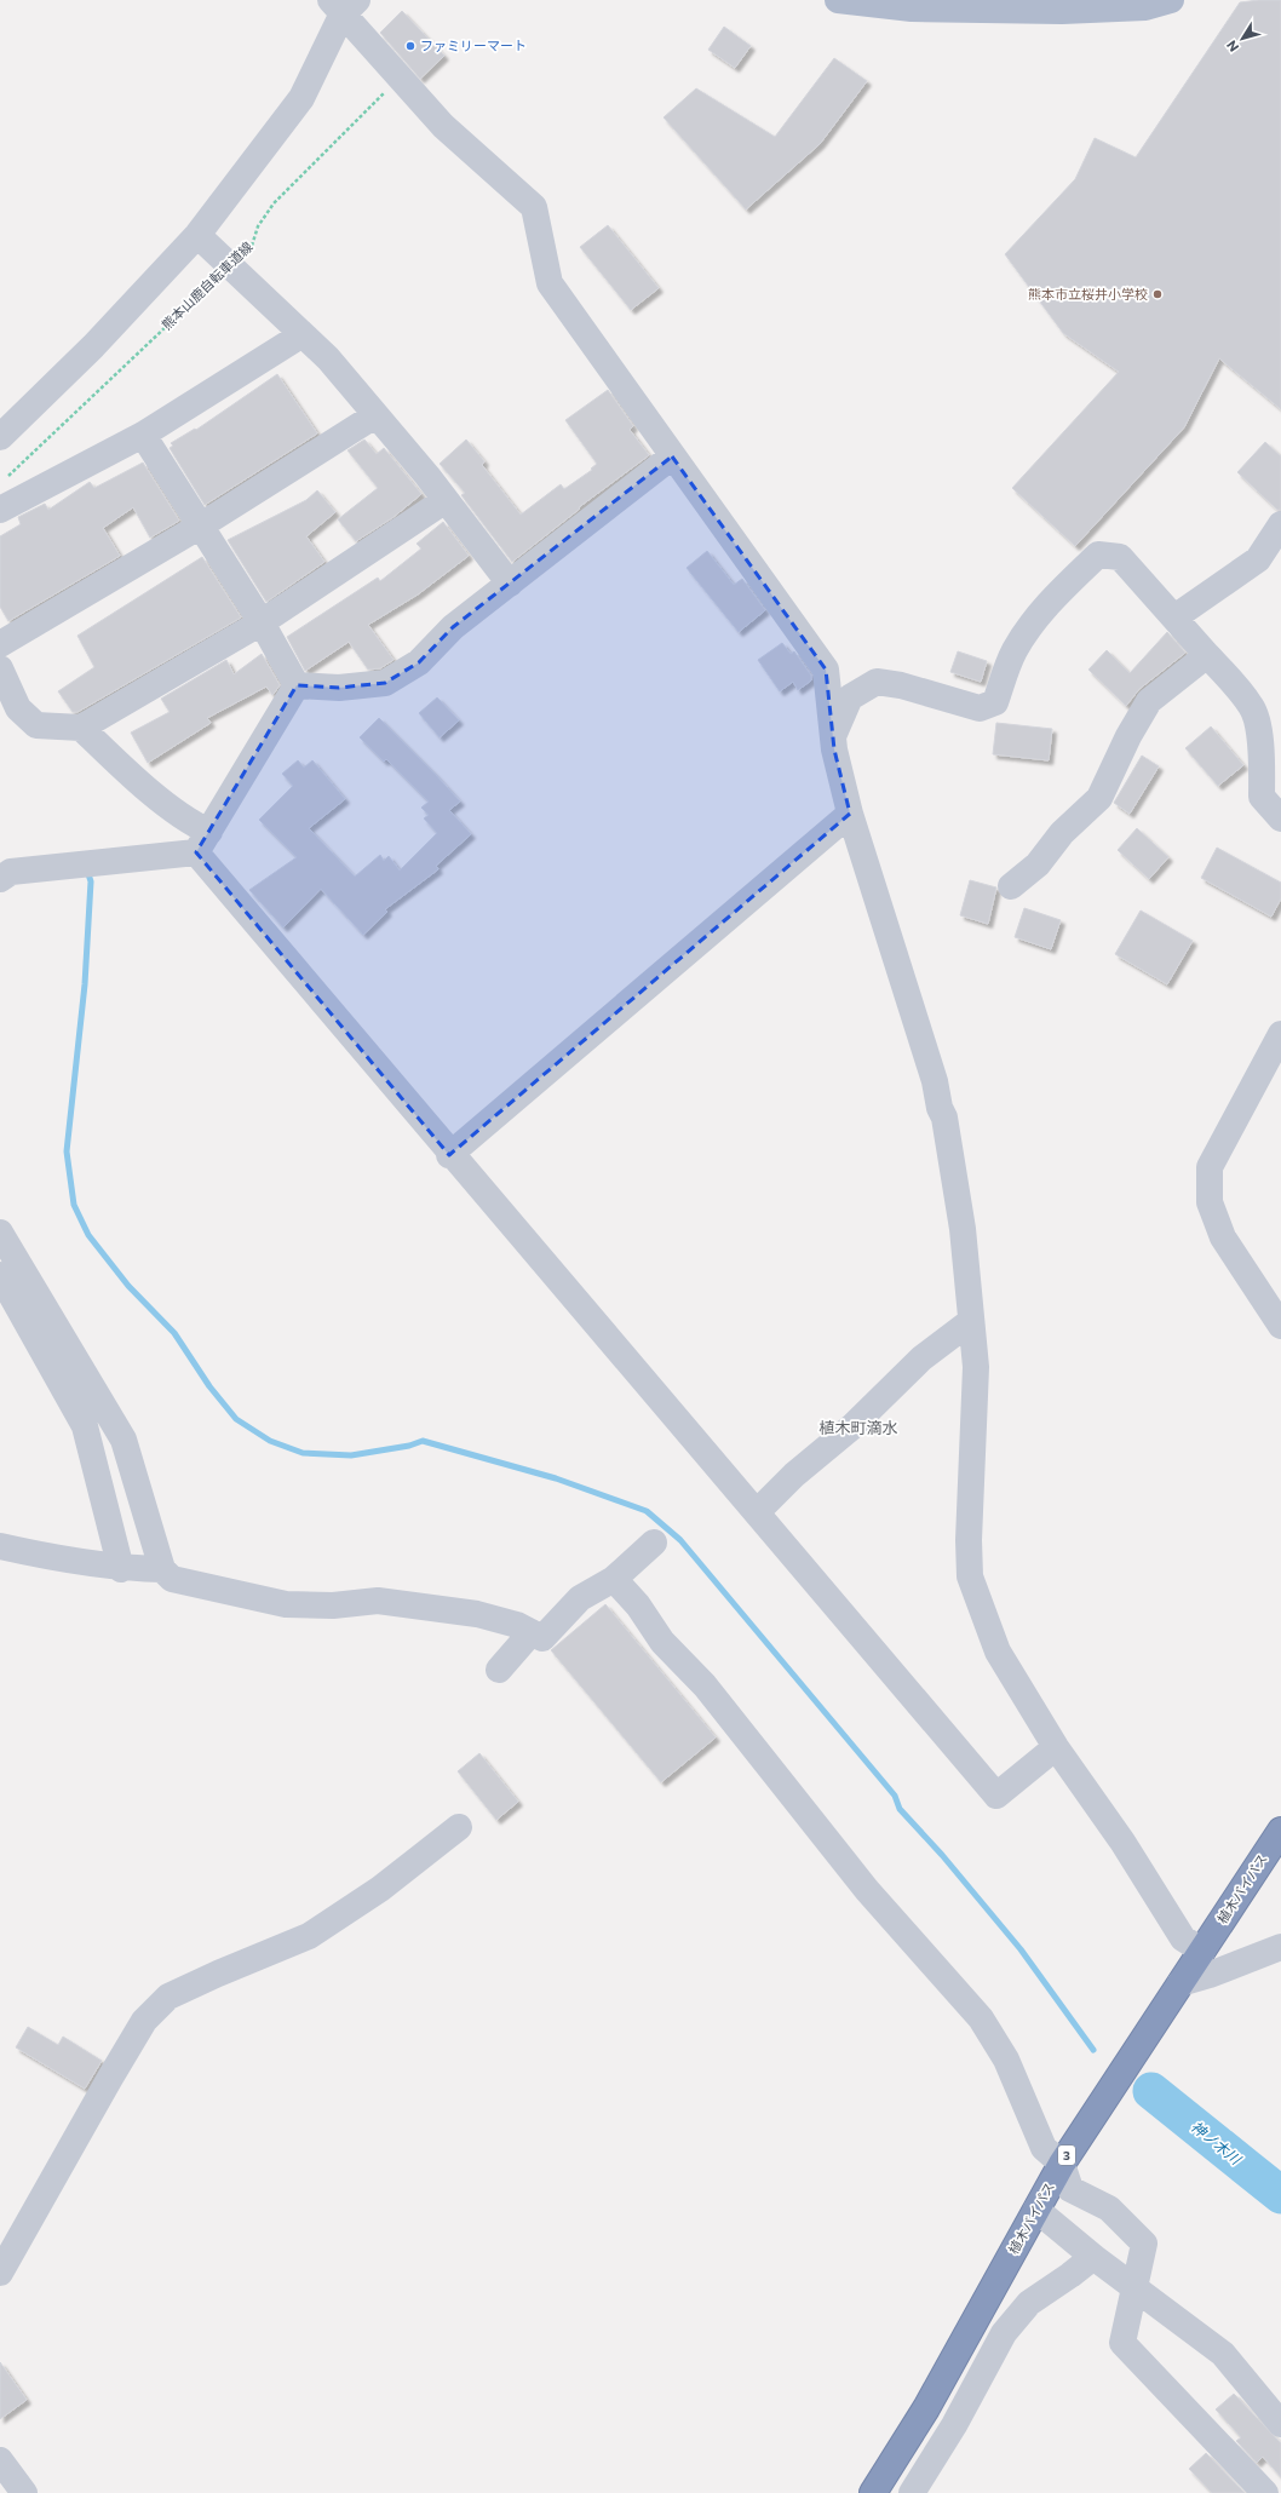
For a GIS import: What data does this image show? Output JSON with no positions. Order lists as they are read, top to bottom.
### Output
{
  "streets": {
    "highway": ["植木バイパス", "3"],
    "path": ["熊本山鹿自転車道線"]
  },
  "districts": ["植木町滴水"],
  "water": ["神ノ木川"],
  "places": ["ファミリーマート", "熊本市立桜井小学校"],
  "north": "bottom left"
}
